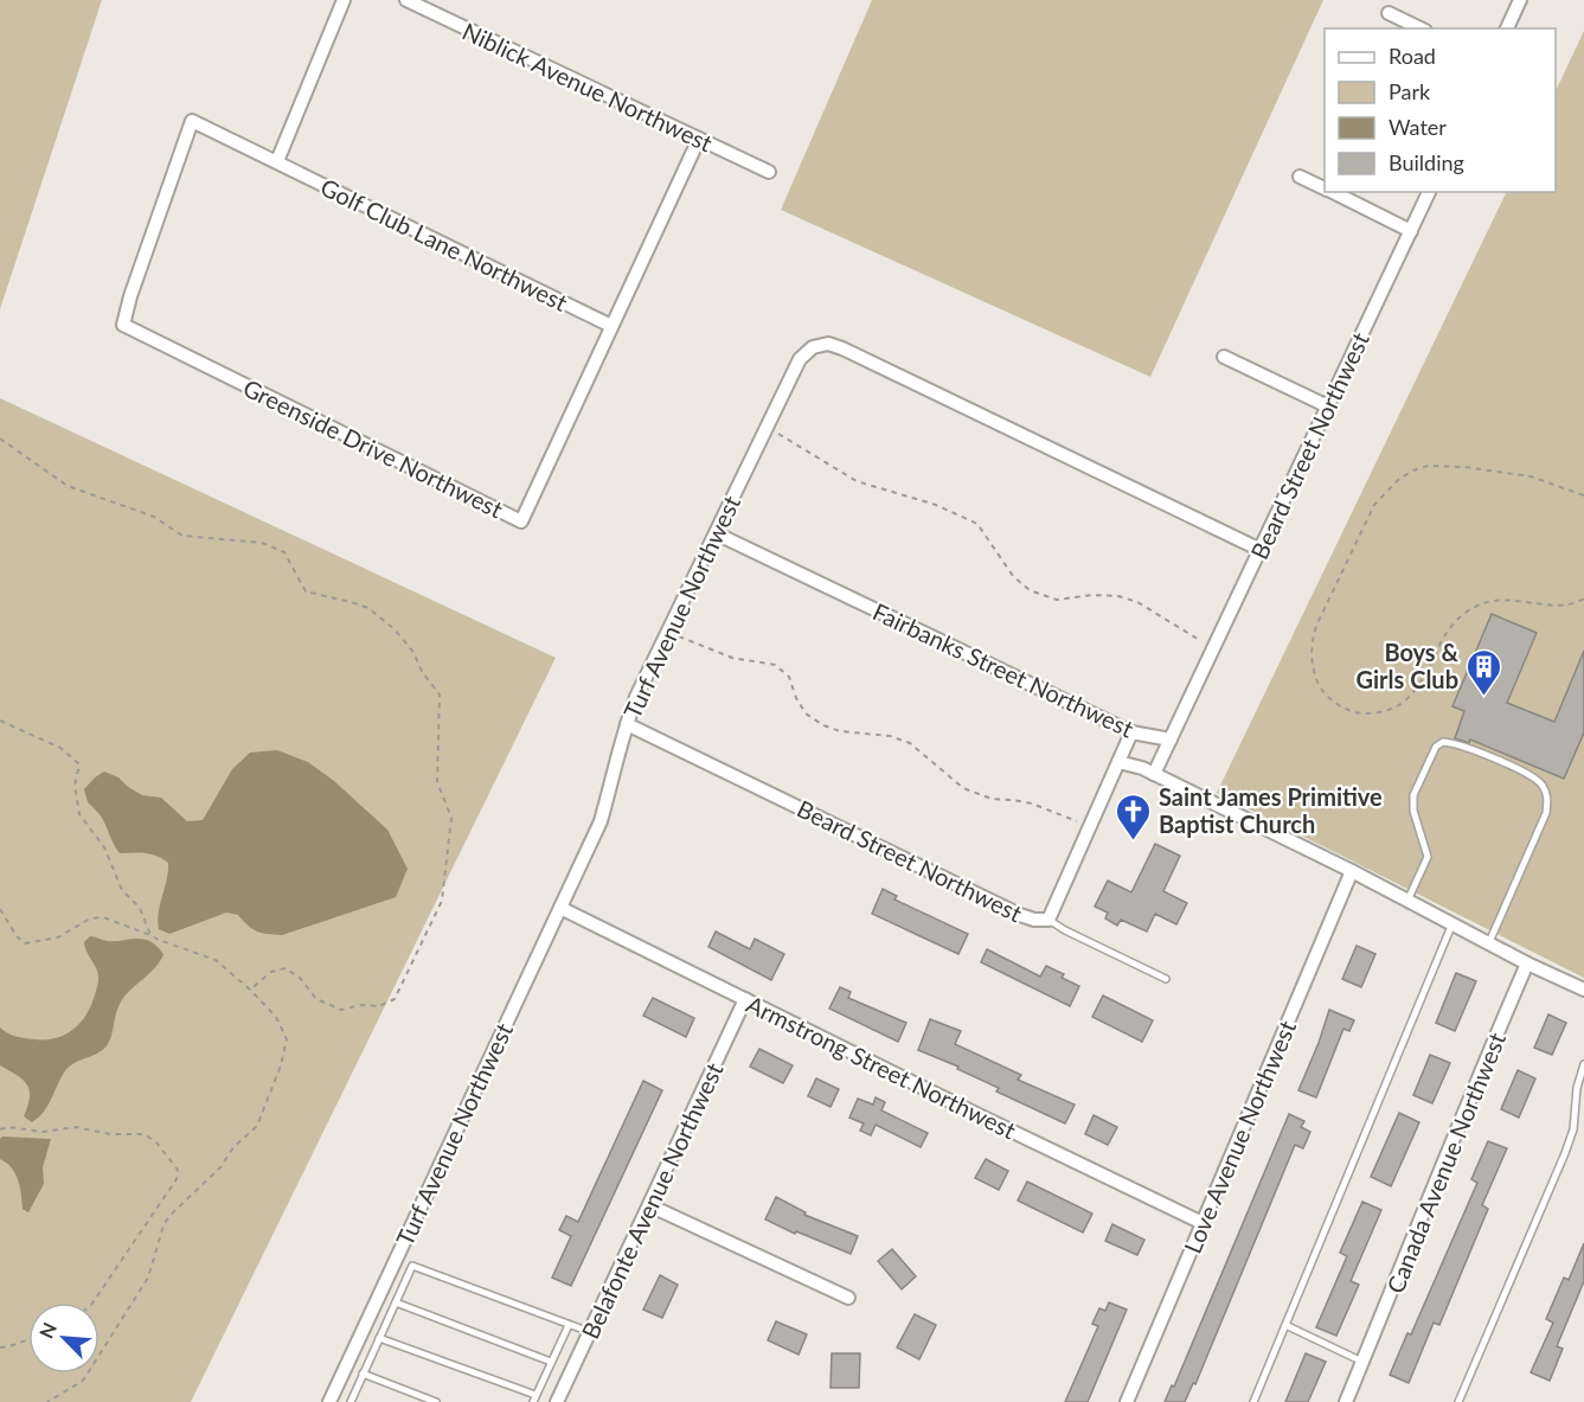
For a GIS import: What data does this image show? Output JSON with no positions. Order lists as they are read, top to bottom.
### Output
{
  "streets": {
    "street": [
      "Niblick Avenue Northwest",
      "Golf Club Lane Northwest",
      "Beard Street Northwest",
      "Greenside Drive Northwest",
      "Turf Avenue Northwest",
      "Fairbanks Street Northwest",
      "Armstrong Street Northwest",
      "Love Avenue Northwest",
      "Canada Avenue Northwest",
      "Belafonte Avenue Northwest"
    ]
  },
  "crossings": [
    ["Niblick Avenue Northwest", "Greenside Drive Northwest"],
    ["Golf Club Lane Northwest", "Greenside Drive Northwest"],
    ["Beard Street Northwest", "Turf Avenue Northwest"],
    ["Beard Street Northwest", "Fairbanks Street Northwest"],
    ["Turf Avenue Northwest", "Fairbanks Street Northwest"],
    ["Turf Avenue Northwest", "Armstrong Street Northwest"],
    ["Armstrong Street Northwest", "Love Avenue Northwest"],
    ["Armstrong Street Northwest", "Belafonte Avenue Northwest"]
  ],
  "places": {
    "building": ["Boys & Girls Club"],
    "church": ["Saint James Primitive Baptist Church"]
  },
  "legend": [
    "Road",
    "Park",
    "Water",
    "Building"
  ],
  "north": "top left"
}
